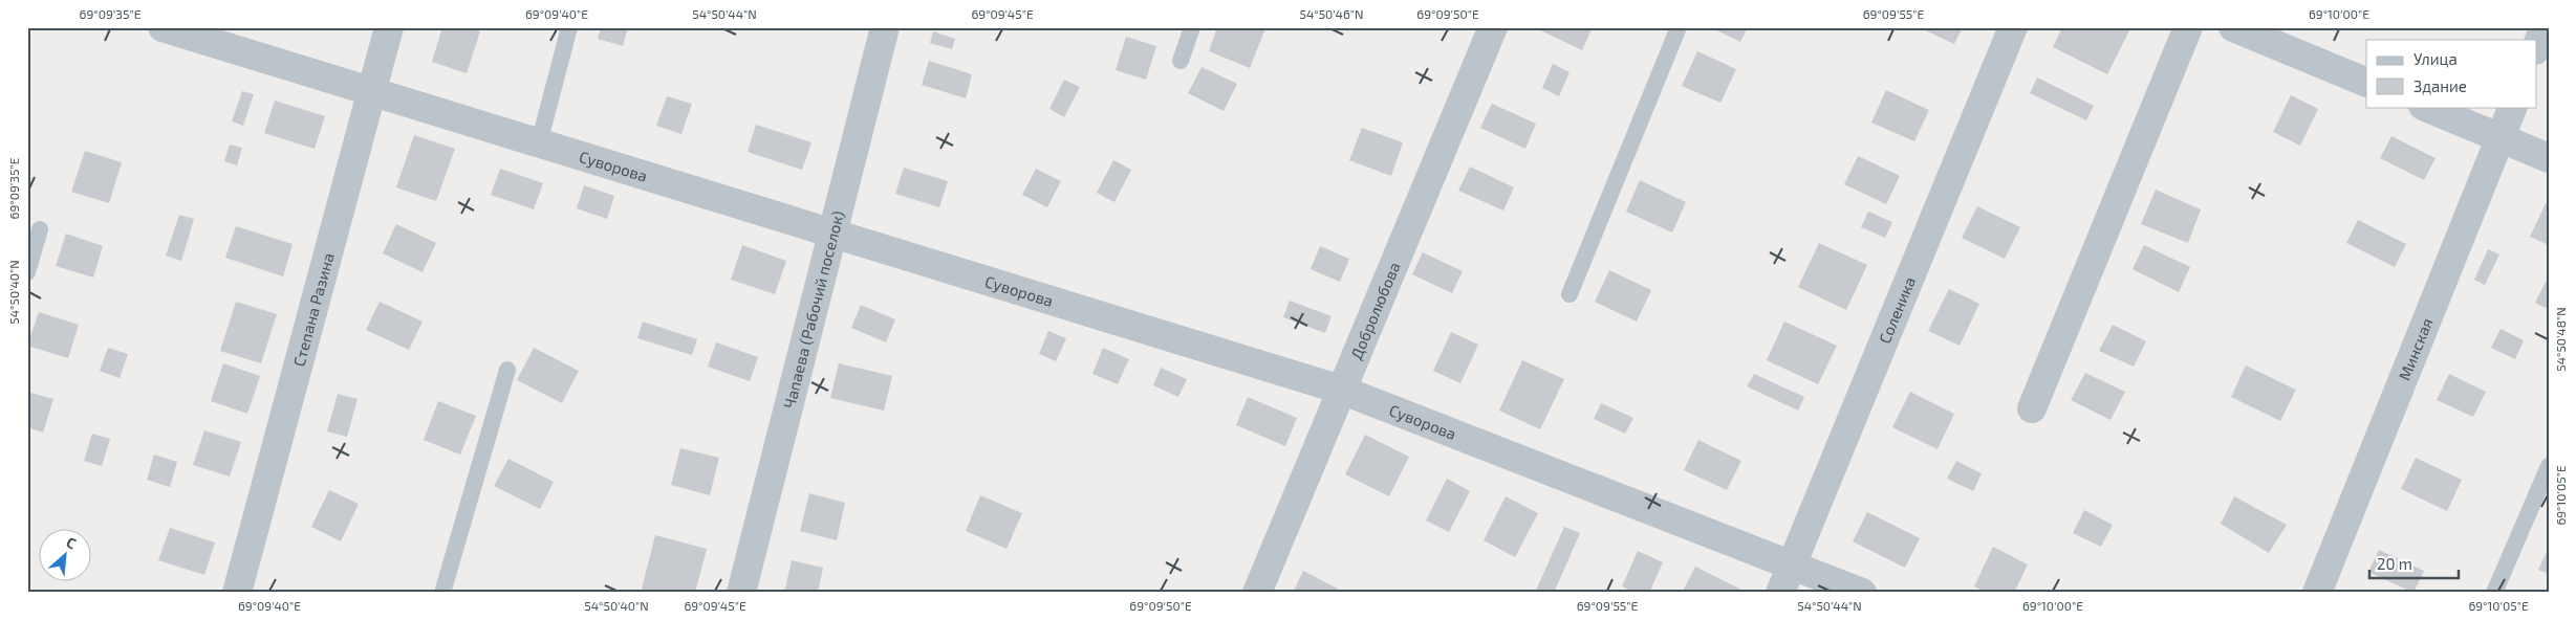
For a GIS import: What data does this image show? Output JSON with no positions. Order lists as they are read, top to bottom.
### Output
{
  "streets": {
    "street": [
      "Суворова",
      "Степана Разина",
      "Чапаева (Рабочий поселок)",
      "Добролюбова",
      "Соленика",
      "Минская"
    ]
  },
  "crossings": [
    ["Суворова", "Степана Разина"],
    ["Суворова", "Чапаева (Рабочий поселок)"],
    ["Суворова", "Добролюбова"],
    ["Суворова", "Соленика"]
  ],
  "legend": ["Улица", "Здание"],
  "scale_bar": "20 m",
  "north": "top right",
  "coordinates": [
    "69°09'35\"E",
    "69°09'40\"E",
    "54°50'44\"N",
    "69°09'45\"E",
    "54°50'46\"N",
    "69°09'50\"E",
    "69°09'55\"E",
    "69°10'00\"E",
    "54°50'40\"N",
    "54°50'48\"N",
    "69°10'05\"E"
  ]
}
